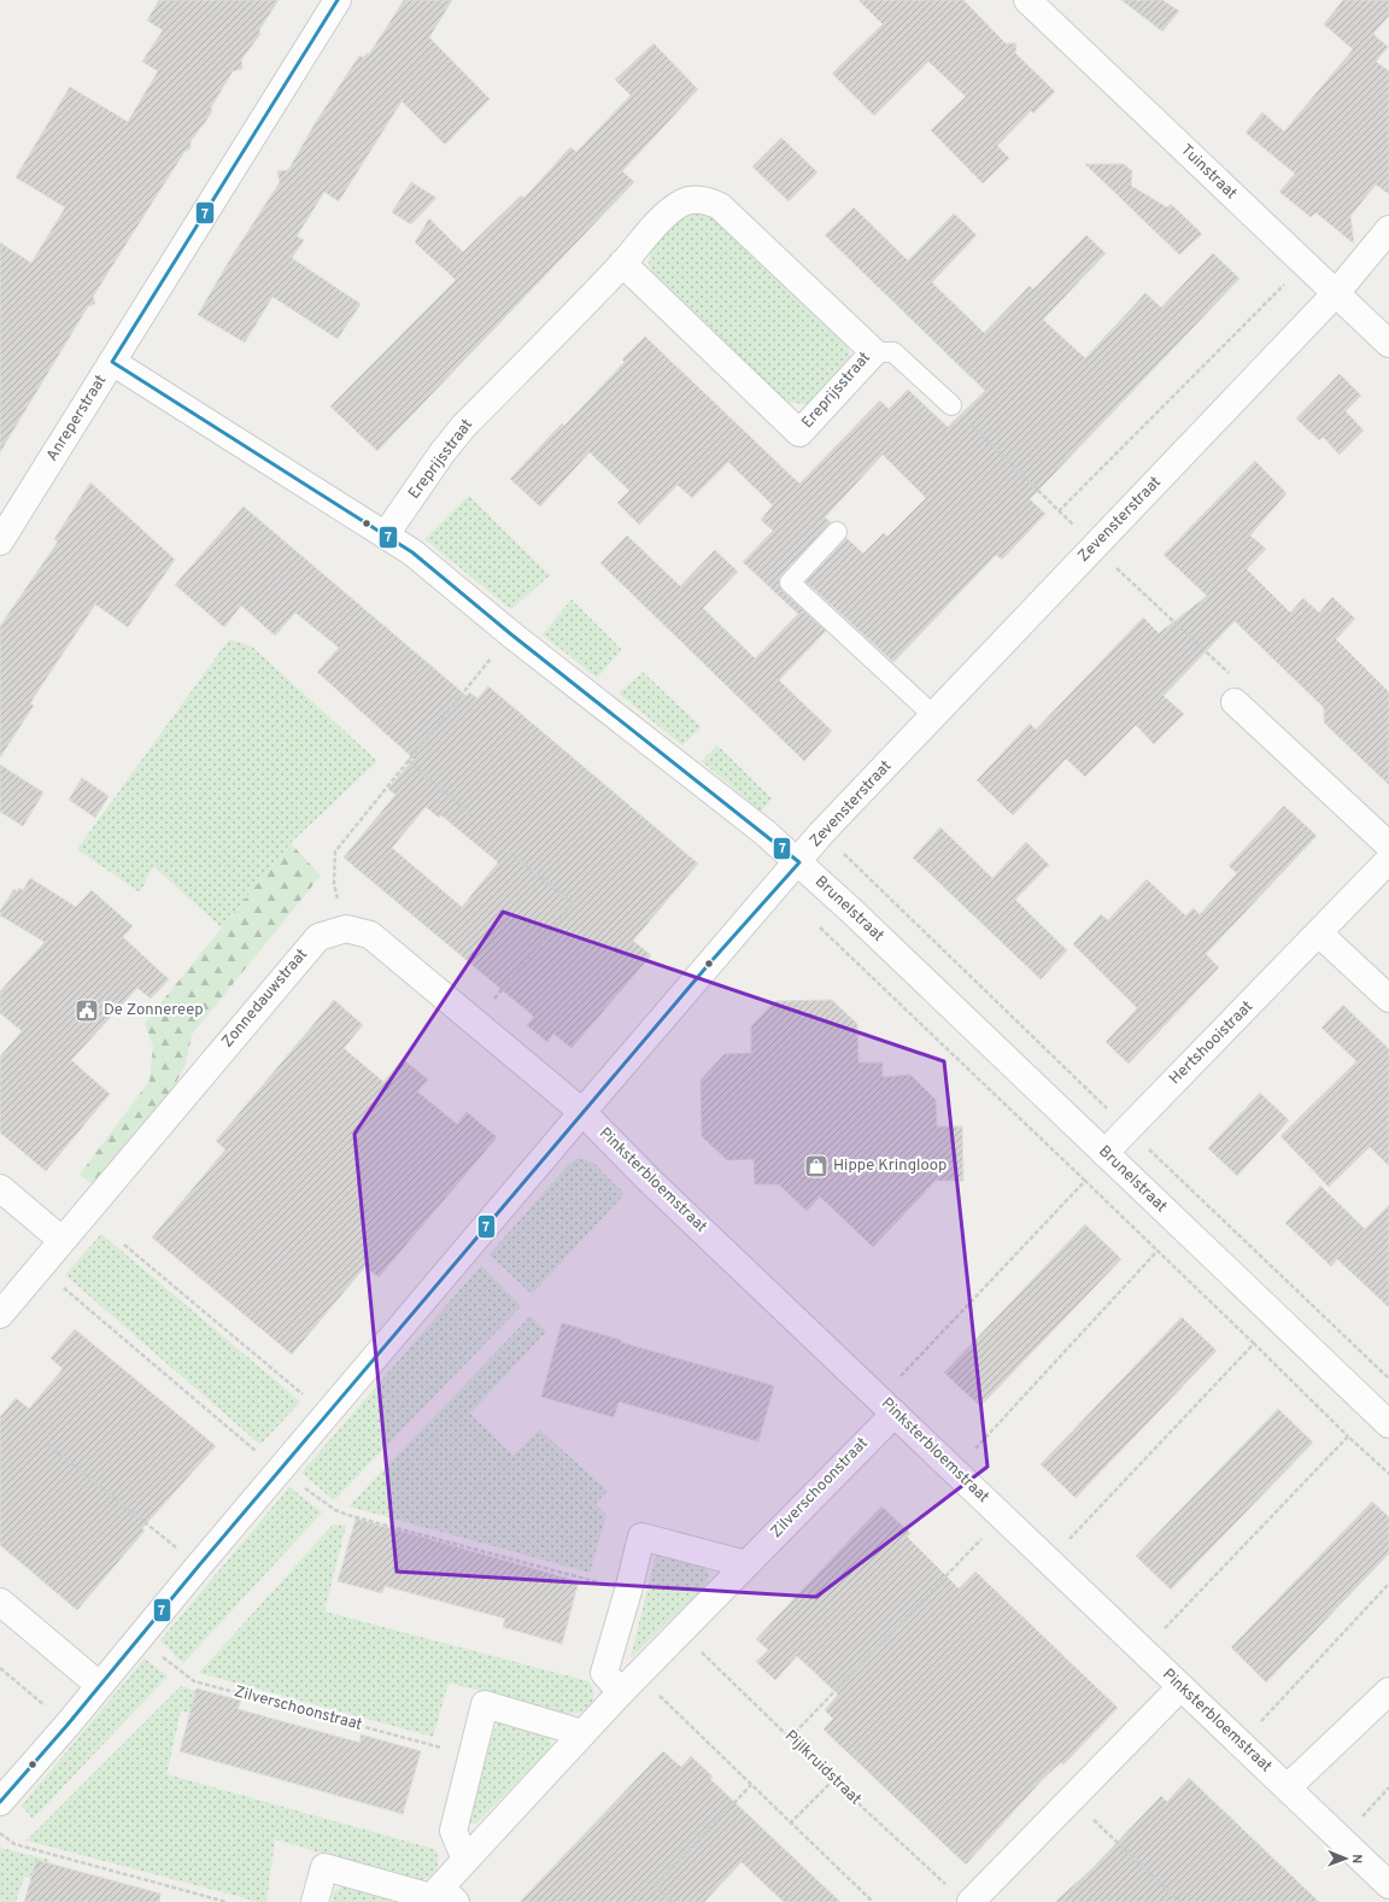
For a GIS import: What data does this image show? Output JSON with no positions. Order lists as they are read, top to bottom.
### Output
{
  "streets": {
    "street": [
      "Tuinstraat",
      "Ereprijsstraat",
      "Anreperstraat",
      "Zevensterstraat",
      "Brunelstraat",
      "Zonnedauwstraat",
      "Hertshooistraat",
      "Pinksterbloemstraat",
      "Zilverschoonstraat"
    ],
    "path": ["Pijlkruidstraat"]
  },
  "crossings": [
    ["Tuinstraat", "Zevensterstraat"],
    ["Ereprijsstraat", "Brunelstraat"],
    ["Anreperstraat", "Brunelstraat"],
    ["Zevensterstraat", "Brunelstraat"],
    ["Zevensterstraat", "Pinksterbloemstraat"],
    ["Zevensterstraat", "Zilverschoonstraat"],
    ["Brunelstraat", "Hertshooistraat"],
    ["Pinksterbloemstraat", "Zilverschoonstraat"],
    ["Zilverschoonstraat", "Pijlkruidstraat"]
  ],
  "places": {
    "public building": ["De Zonnereep"],
    "shop": ["Hippe Kringloop"]
  },
  "lines": ["transit line 7"],
  "north": "right"
}
